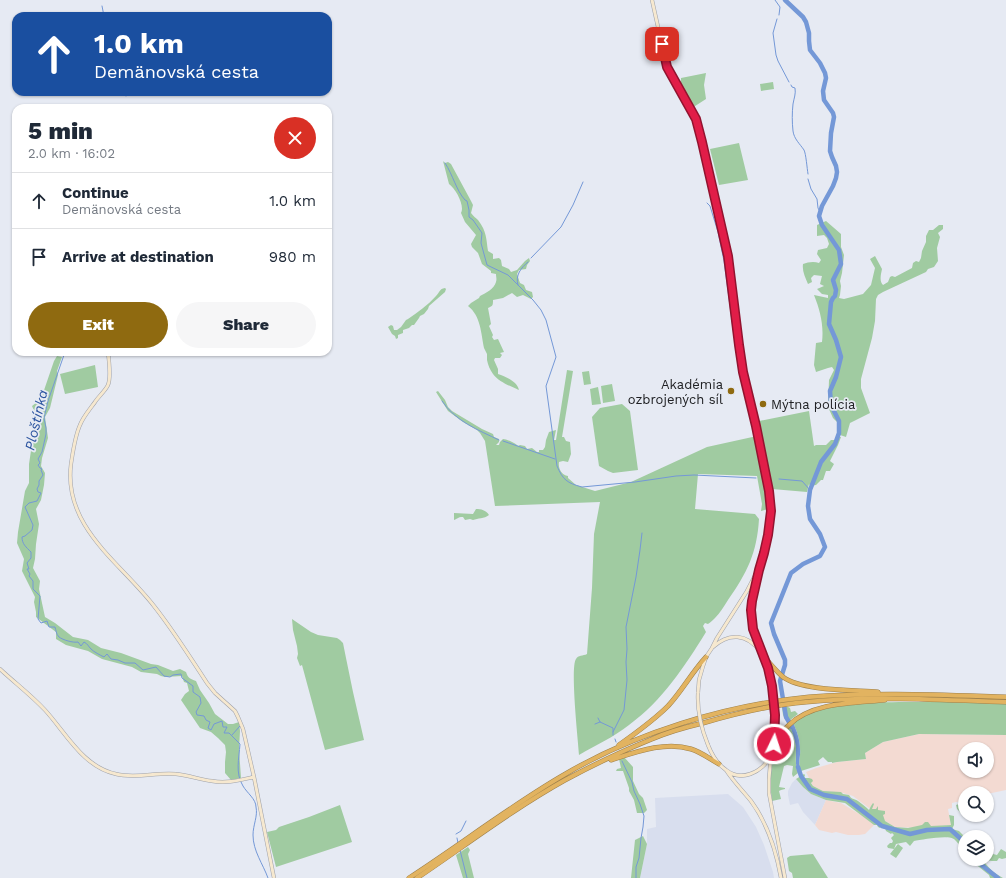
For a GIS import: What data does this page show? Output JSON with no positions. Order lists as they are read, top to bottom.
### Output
{
  "water": ["Ploštínka"],
  "places": ["Akadémia ozbrojených síl", "Mýtna polícia"],
  "page": {
    "turn": ["1.0 km", "Demänovská cesta"],
    "heading": ["5 min", "2.0 km · 16:02"],
    "list": [
      {
        "name": "Continue",
        "note": "Demänovská cesta",
        "value": "1.0 km"
      },
      {
        "name": "Arrive at destination",
        "value": "980 m"
      }
    ],
    "buttons": ["Exit", "Share"]
  }
}
